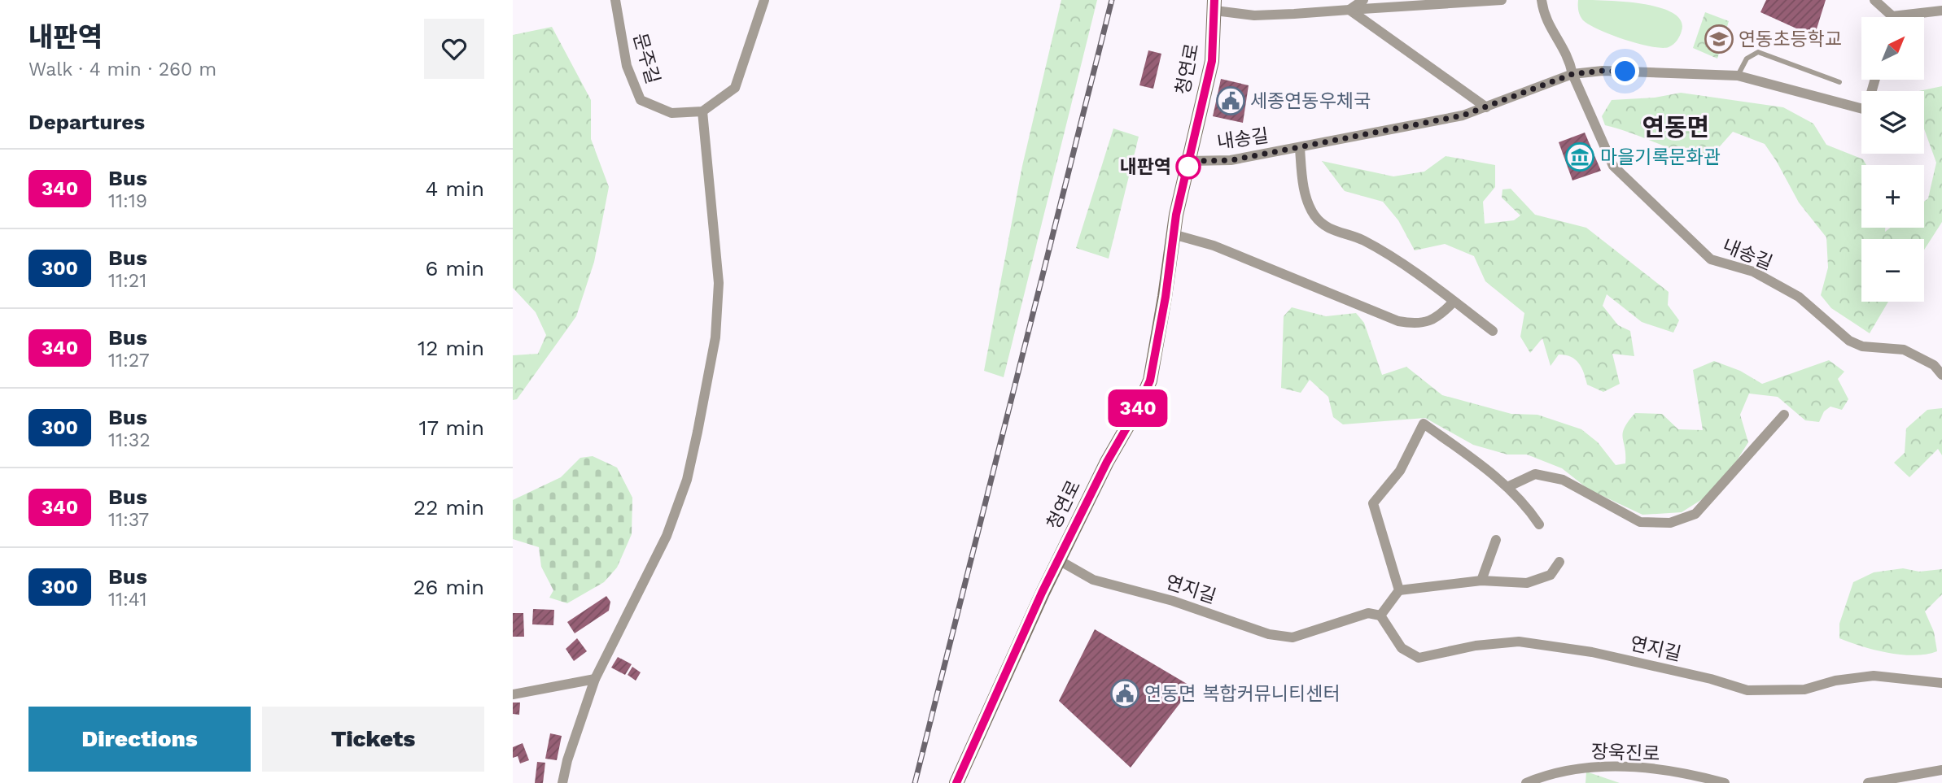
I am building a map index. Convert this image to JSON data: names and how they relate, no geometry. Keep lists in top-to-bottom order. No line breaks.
{"streets":{"main road":["청연로"],"street":["문주길","내송길","연지길","장욱진로"]},"crossings":[["청연로","내송길"],["청연로","연지길"]],"districts":["연동면"],"places":{"school or university":["연동초등학교"],"public building":["세종연동우체국","연동면 복합커뮤니티센터"],"museum":["마을기록문화관"],"other":["내판역"]},"lines":["bus line 340"],"north":"top right","page":{"heading":[["내판역","Walk · 4 min · 260 m"],"Departures"],"on_map":"340","map_buttons":["+","−"],"list":[{"mark":"340","name":"Bus","note":"11:19","value":"4 min"},{"mark":"300","name":"Bus","note":"11:21","value":"6 min"},{"mark":"340","name":"Bus","note":"11:27","value":"12 min"},{"mark":"300","name":"Bus","note":"11:32","value":"17 min"},{"mark":"340","name":"Bus","note":"11:37","value":"22 min"},{"mark":"300","name":"Bus","note":"11:41","value":"26 min"}],"buttons":["Directions","Tickets"]}}
